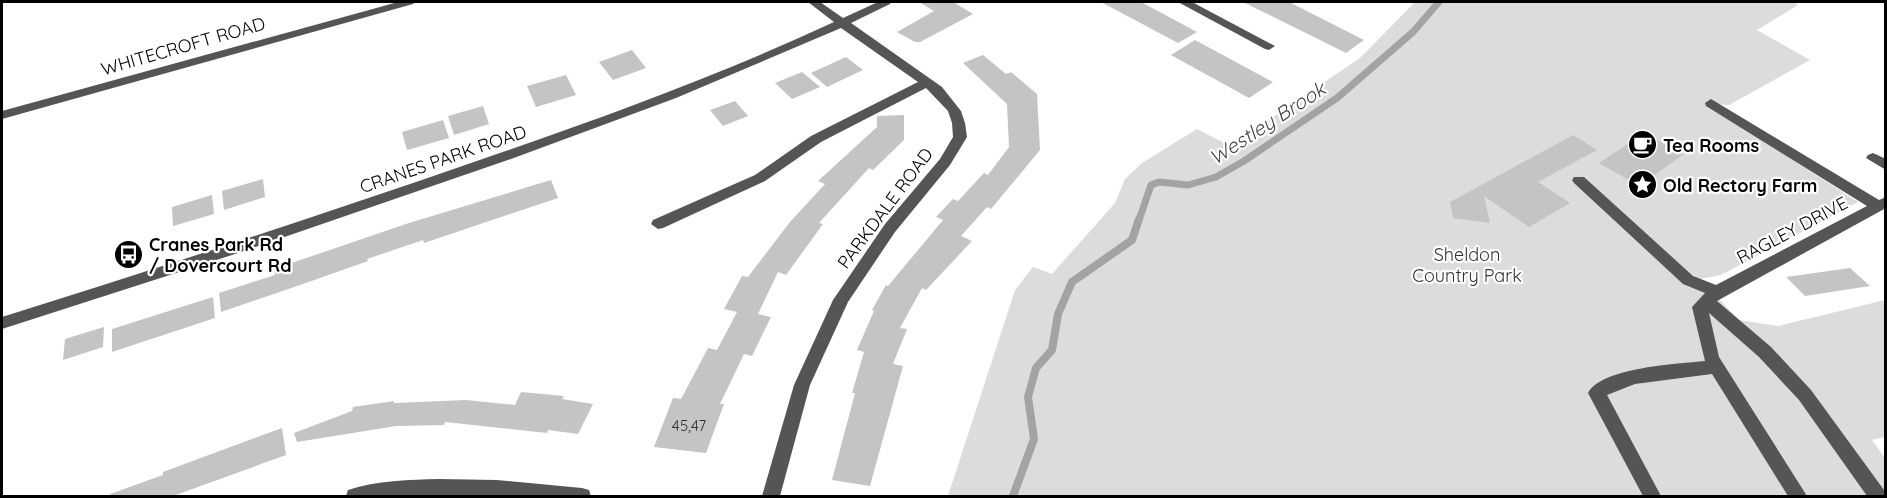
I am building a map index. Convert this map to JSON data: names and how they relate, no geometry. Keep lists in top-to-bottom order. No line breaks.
{"streets":{"street":["WHITECROFT ROAD","CRANES PARK ROAD","PARKDALE ROAD","RAGLEY DRIVE"]},"crossings":[["CRANES PARK ROAD","PARKDALE ROAD"]],"water":["Westley Brook"],"parks":["Sheldon Country Park"],"places":{"cafe":["Tea Rooms"],"place":["Old Rectory Farm"],"bus stop":["Cranes Park Rd / Dovercourt Rd"]},"house_numbers":["45,47"]}
